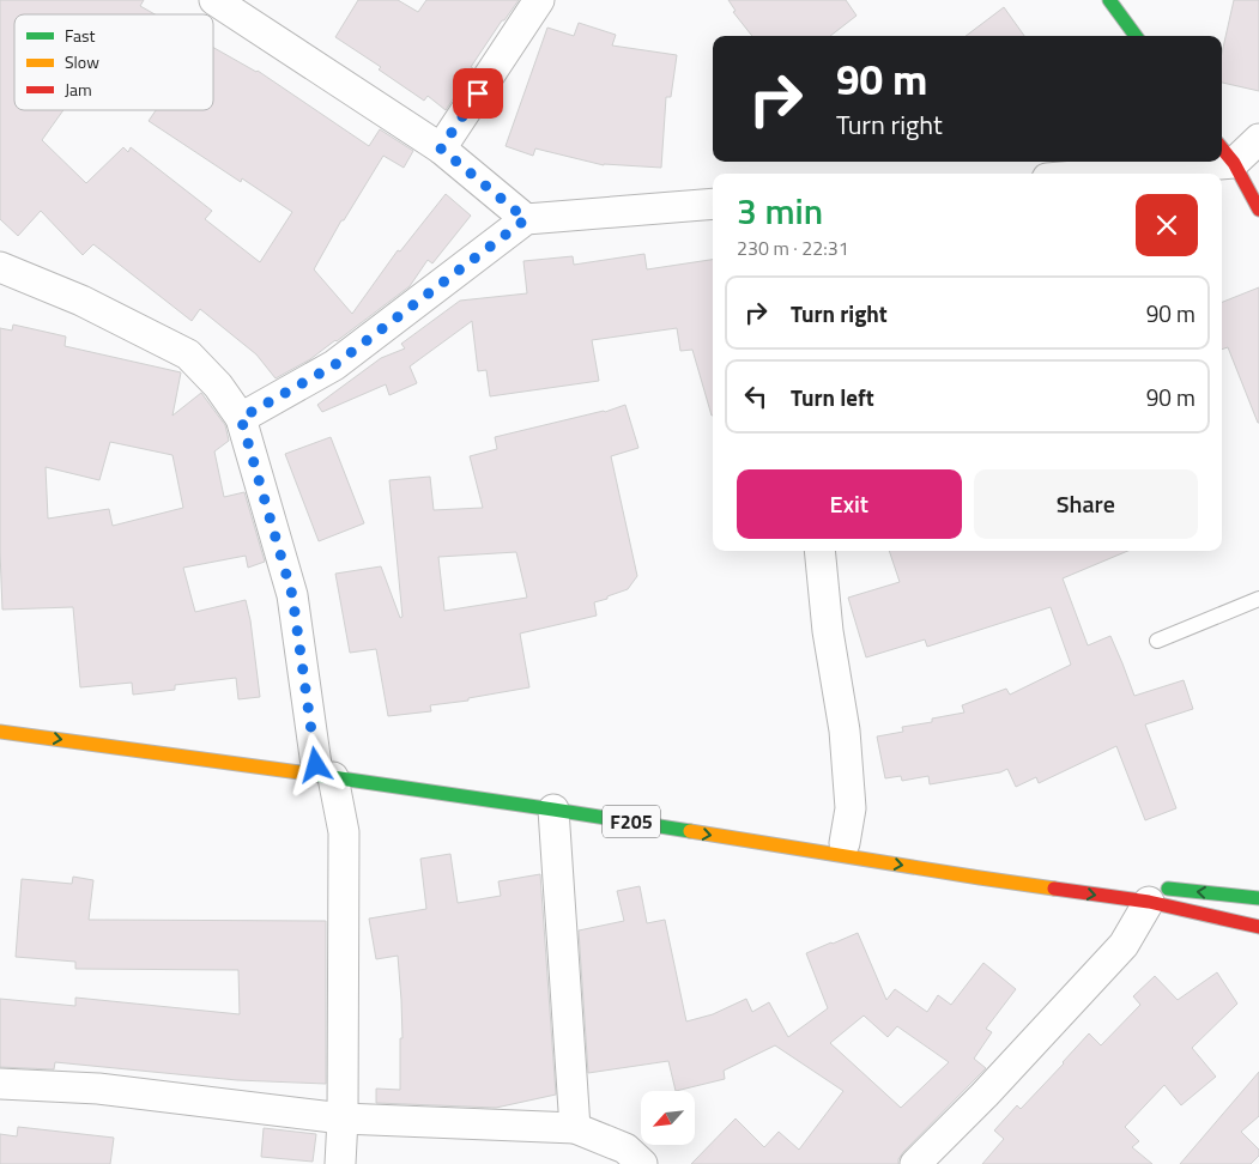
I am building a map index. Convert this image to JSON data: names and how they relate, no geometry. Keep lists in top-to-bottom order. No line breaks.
{"streets":{"main road":["F205"]},"legend":["Fast","Slow","Jam"],"north":"bottom left","page":{"turn":["90 m","Turn right"],"heading":["3 min","230 m · 22:31"],"list":[{"name":"Turn right","value":"90 m"},{"name":"Turn left","value":"90 m"}],"buttons":["Exit","Share"]}}
